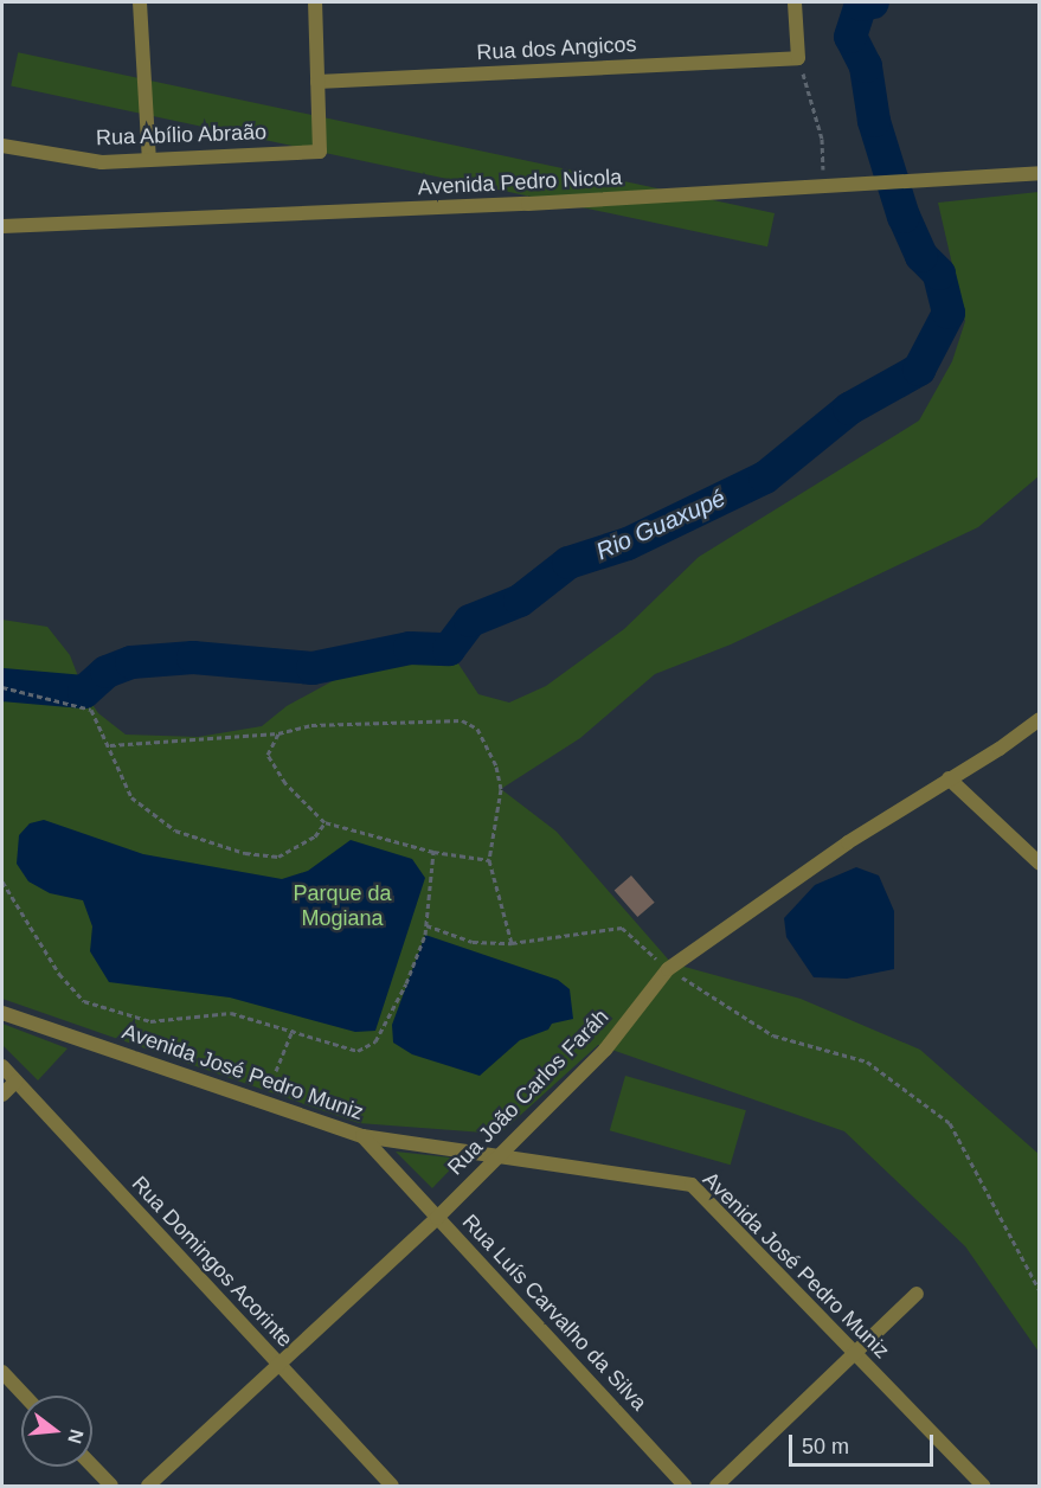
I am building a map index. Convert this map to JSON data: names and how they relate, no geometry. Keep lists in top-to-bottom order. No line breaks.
{"streets":{"street":["Rua dos Angicos","Rua Abílio Abraão","Avenida Pedro Nicola","Avenida José Pedro Muniz","Rua João Carlos Faráh","Rua Domingos Acorinte","Rua Luís Carvalho da Silva"]},"crossings":[["Rua dos Angicos","Rua Abílio Abraão"],["Avenida José Pedro Muniz","Rua João Carlos Faráh"],["Avenida José Pedro Muniz","Rua Luís Carvalho da Silva"],["Rua João Carlos Faráh","Rua Domingos Acorinte"],["Rua João Carlos Faráh","Rua Luís Carvalho da Silva"]],"water":["Rio Guaxupé"],"parks":["Parque da Mogiana"],"scale_bar":"50 m","north":"right"}
